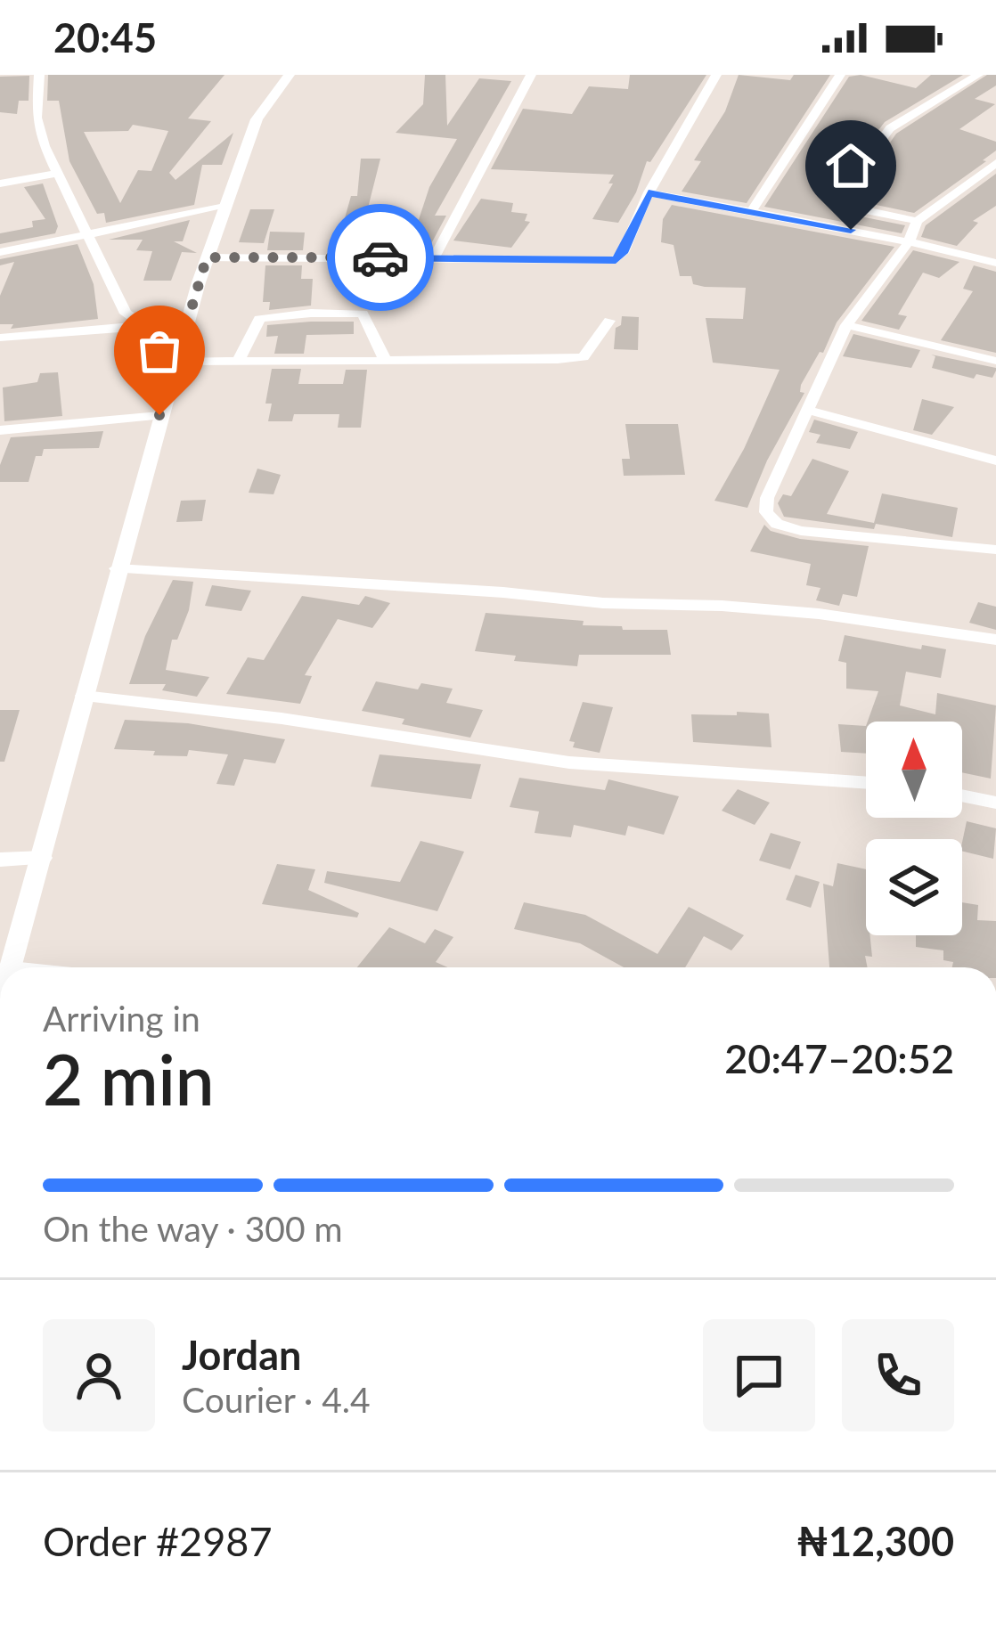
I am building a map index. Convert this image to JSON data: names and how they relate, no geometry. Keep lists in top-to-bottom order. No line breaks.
{"north":"top","page":{"status":"20:45","heading":["2 min","Arriving in","20:47–20:52"],"panel":["Jordan","Courier · 4.4","Order #2987","₦12,300"],"bar":"On the way · 300 m"}}
